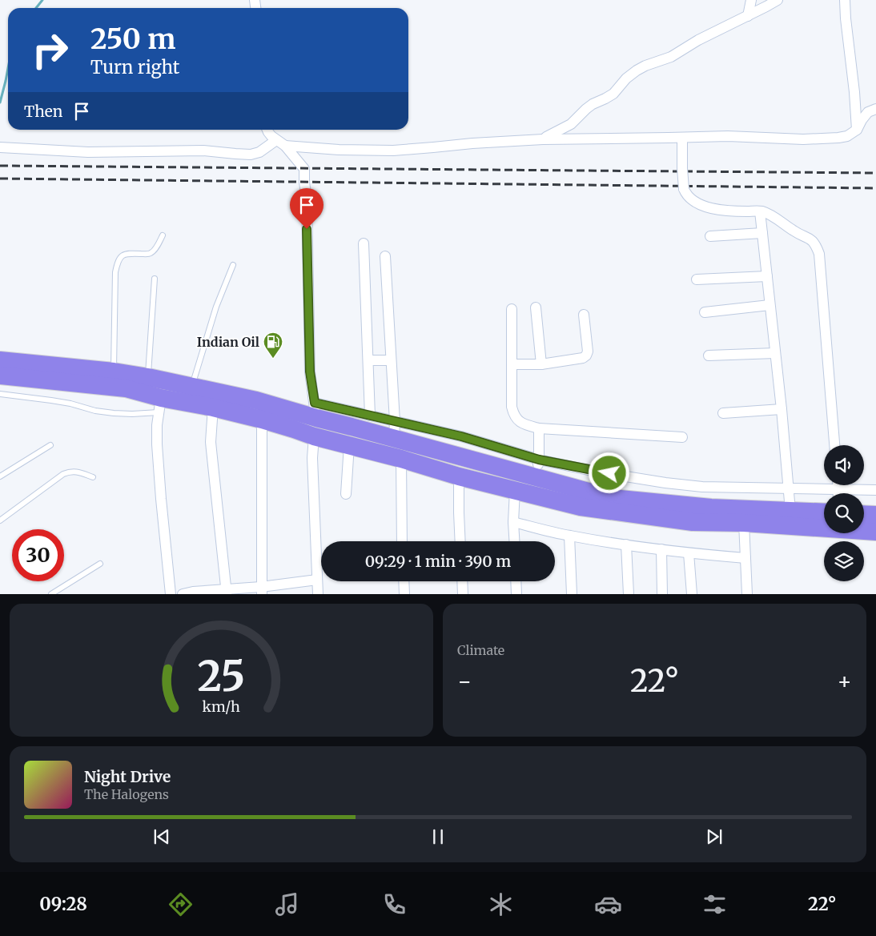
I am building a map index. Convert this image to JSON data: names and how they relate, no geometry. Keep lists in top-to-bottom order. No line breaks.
{"places":{"fuel station":["Indian Oil"]},"page":{"turn":["250 m","Turn right"],"then":"Then","limit":"30","trip":"09:29 · 1 min · 390 m","tile":"Climate","heat":["−","22°","+"],"song":["Night Drive","The Halogens"],"tabs":["09:28","22°"],"gauge":["25","km/h"]}}
